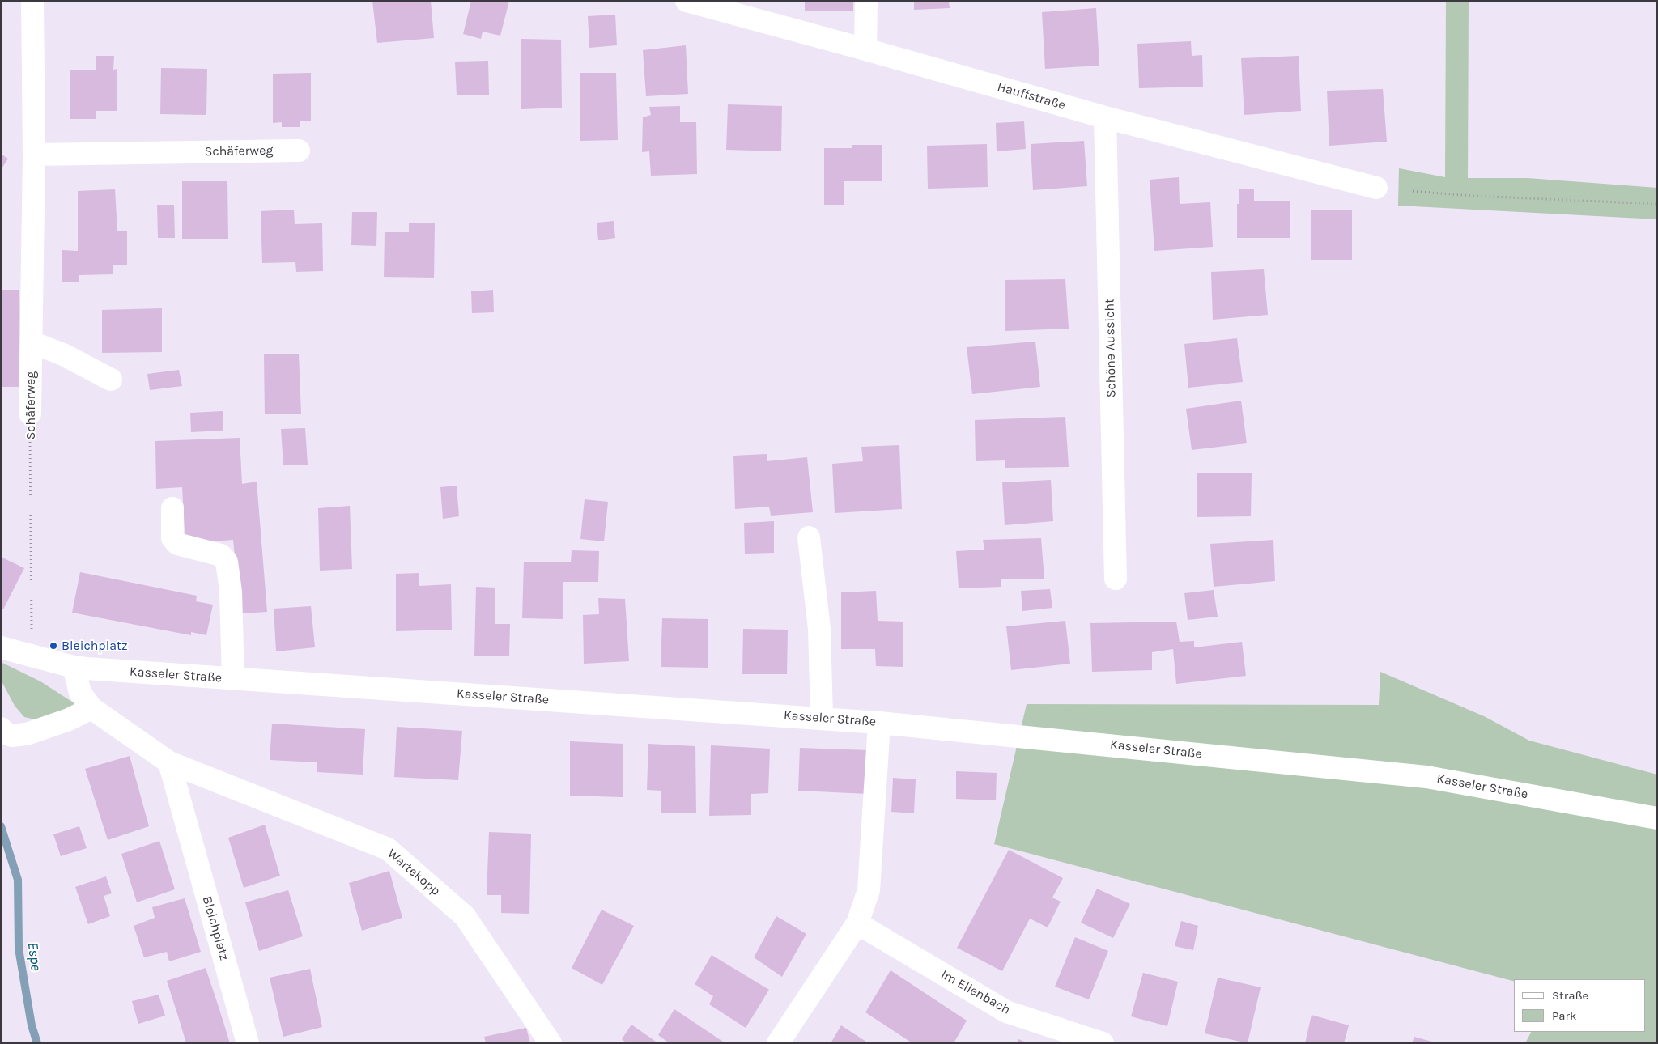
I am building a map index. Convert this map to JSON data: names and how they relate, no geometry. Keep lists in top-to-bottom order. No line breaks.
{"streets":{"street":["Hauffstraße","Schäferweg","Schöne Aussicht","Kasseler Straße","Wartekopp","Bleichplatz","Im Ellenbach"]},"crossings":[["Hauffstraße","Schöne Aussicht"],["Schäferweg","Kasseler Straße"],["Wartekopp","Bleichplatz"]],"water":["Espe"],"places":["Bleichplatz"],"legend":["Straße","Park"]}
